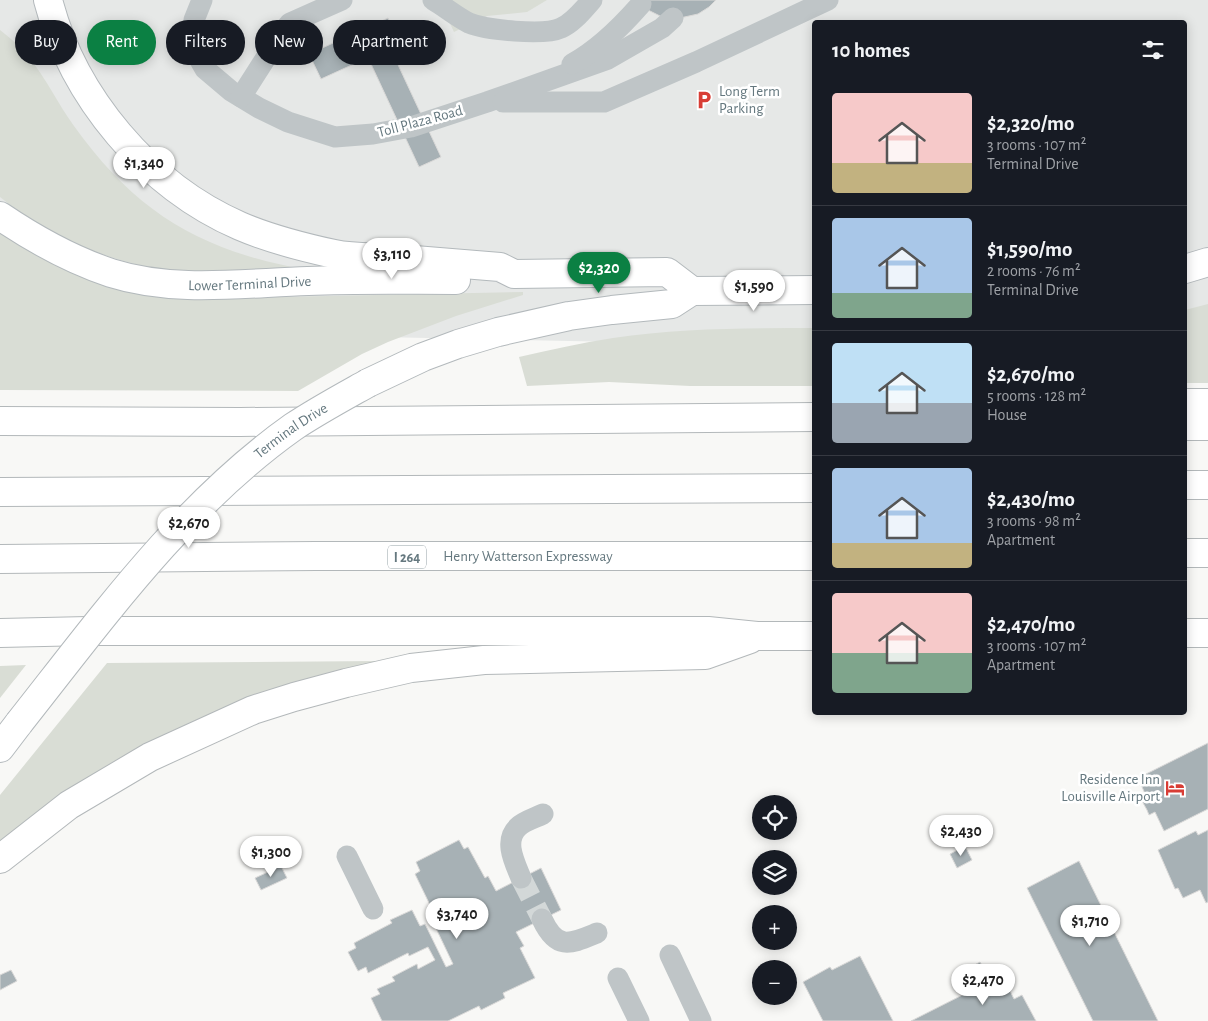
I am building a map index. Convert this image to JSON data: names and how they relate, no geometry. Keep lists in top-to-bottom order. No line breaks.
{"streets":{"main road":["Lower Terminal Drive","Terminal Drive","I 264","Henry Watterson Expressway"],"lane":["Toll Plaza Road"]},"places":{"parking":["Long Term Parking"],"hotel":["Residence Inn Louisville Airport"]},"page":{"chip":["Buy","Rent","Filters","New","Apartment"],"heading":"10 homes","list":[{"name":"$2,320/mo","note":"3 rooms · 107 m² · Terminal Drive"},{"name":"$1,590/mo","note":"2 rooms · 76 m² · Terminal Drive"},{"name":"$2,670/mo","note":"5 rooms · 128 m² · House"},{"name":"$2,430/mo","note":"3 rooms · 98 m² · Apartment"},{"name":"$2,470/mo","note":"3 rooms · 107 m² · Apartment"}],"price":["$1,340","$3,110","$2,320","$1,590","$2,670","$2,430","$1,300","$3,740","$1,710","$2,470"],"map_buttons":["+","−"]}}
